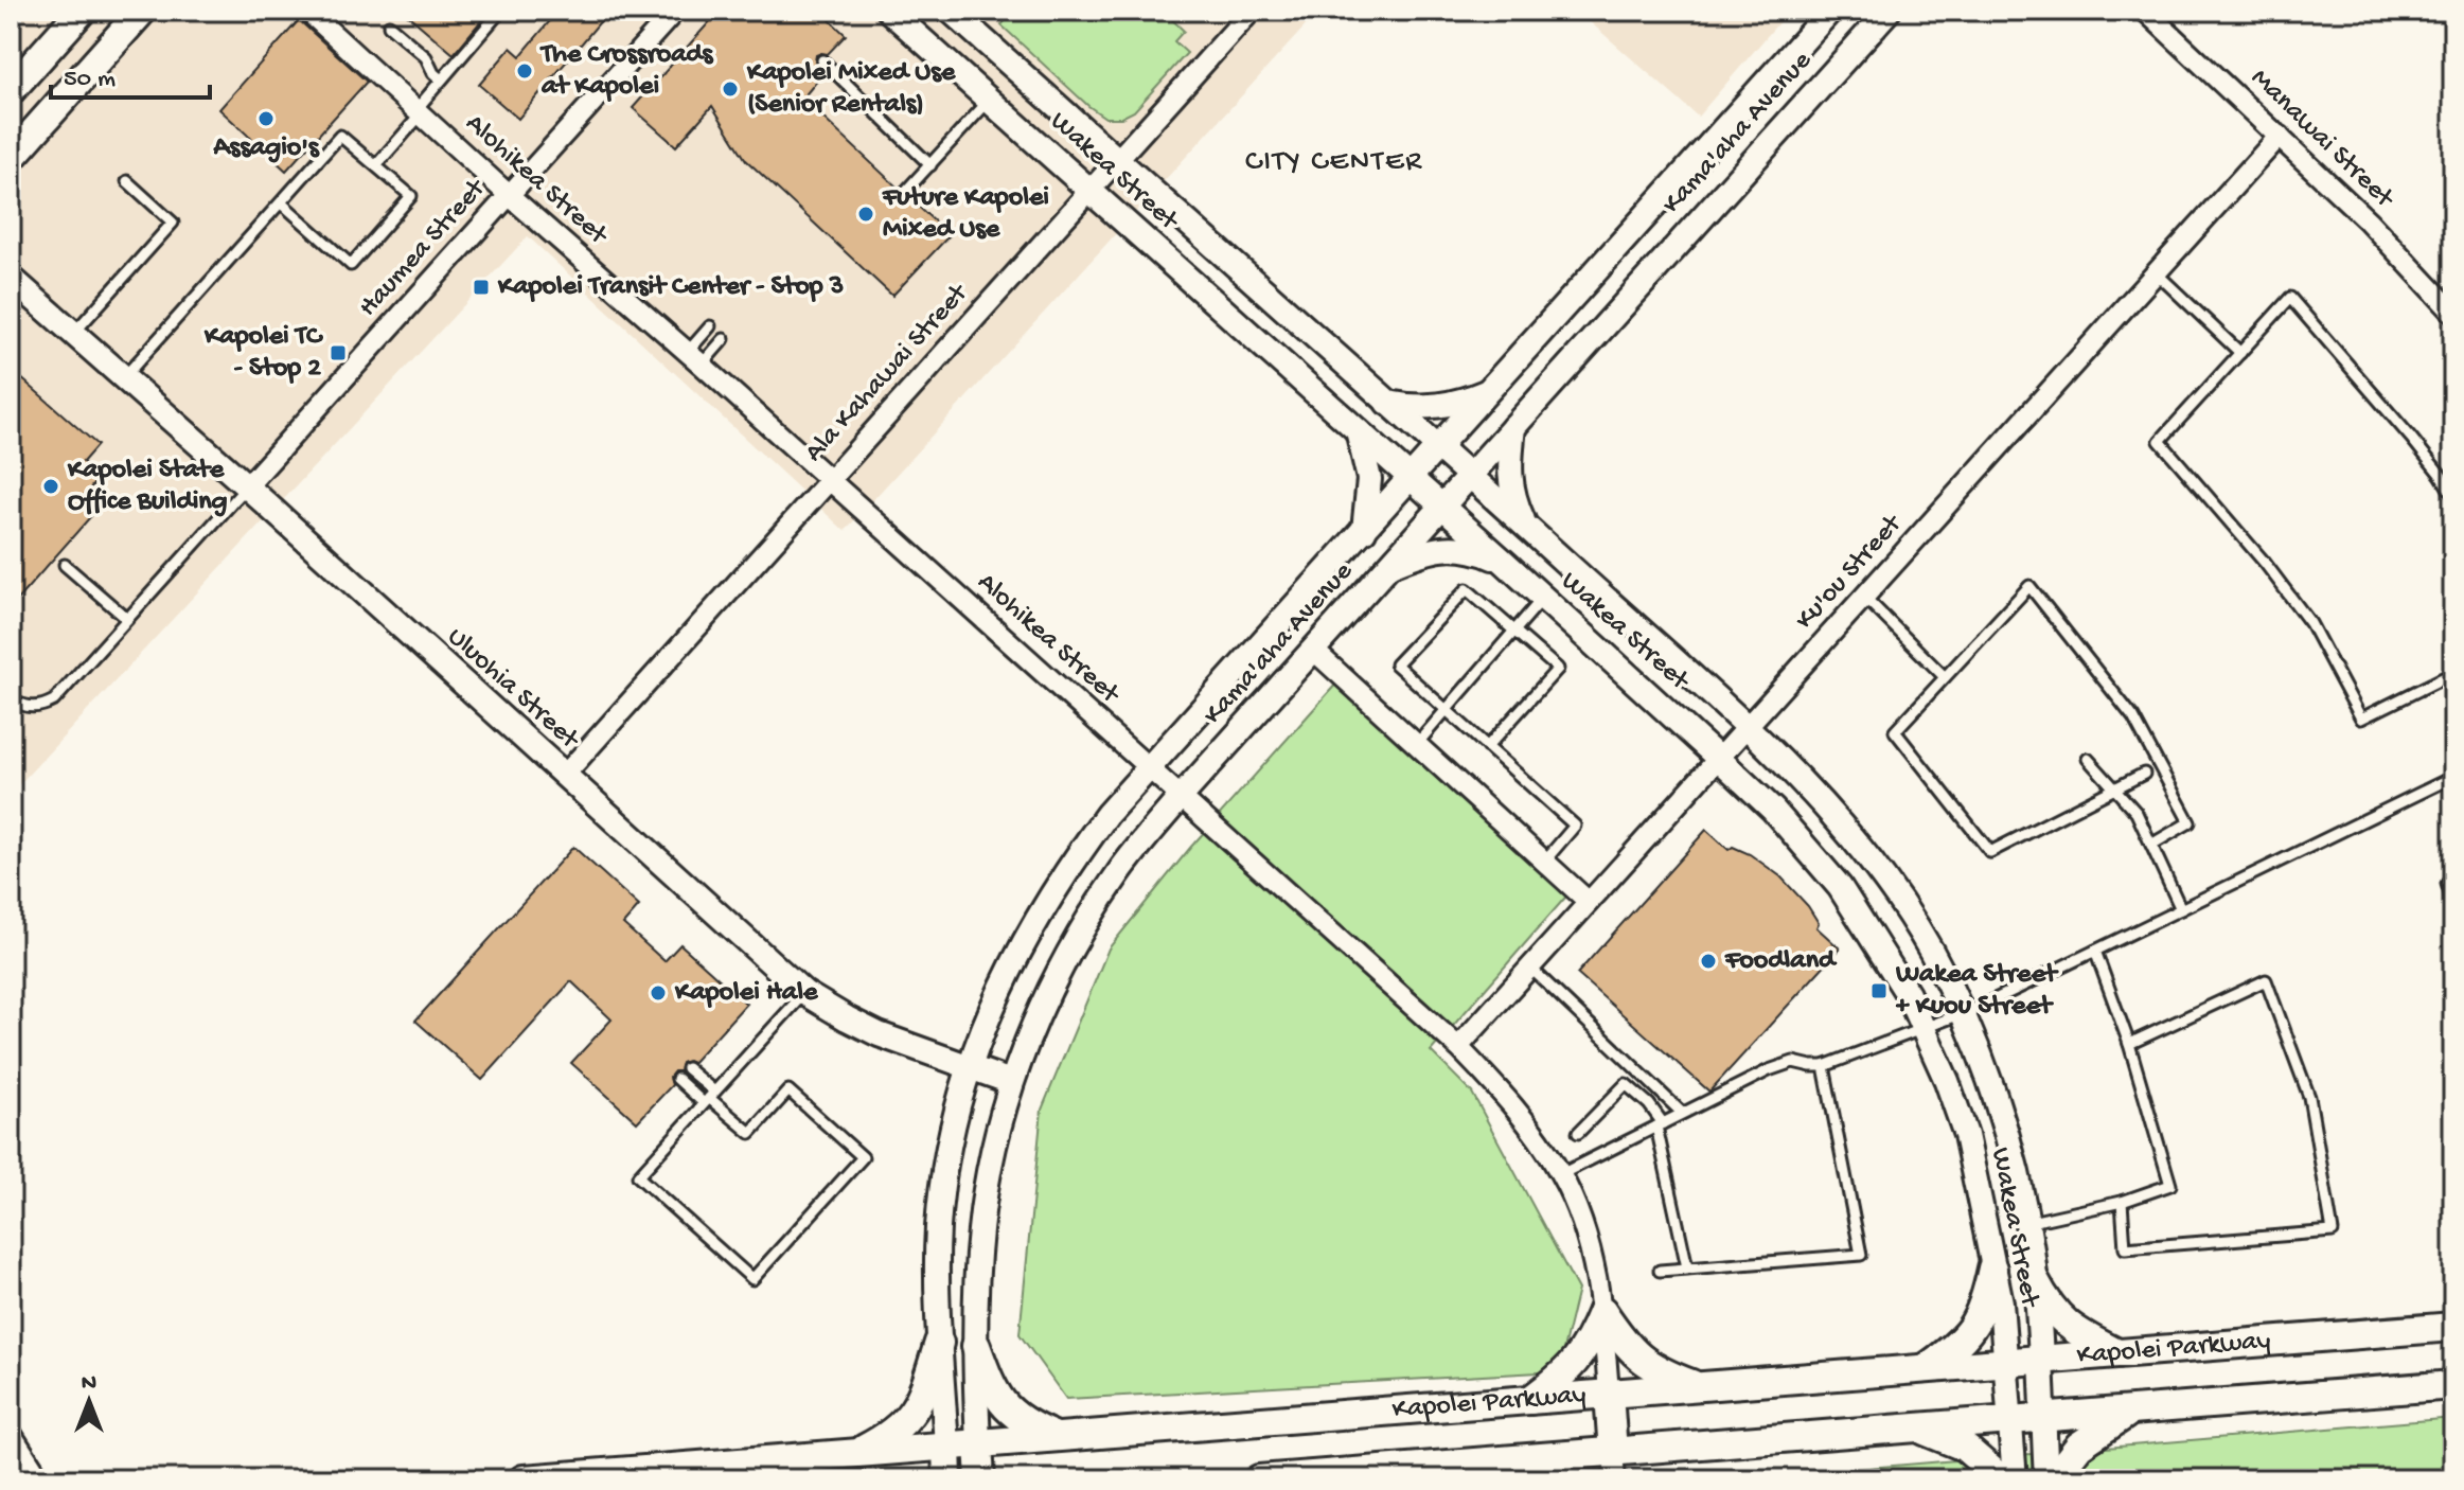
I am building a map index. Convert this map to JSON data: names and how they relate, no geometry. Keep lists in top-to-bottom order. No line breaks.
{"streets":{"main road":["Kapolei Parkway"],"street":["Kama'aha Avenue","Manawai Street","Wakea Street","Alohikea Street","Haumea Street","Ala Kahawai Street","Ku'ou Street","Uluohia Street"]},"crossings":[["Kama'aha Avenue","Wakea Street"],["Kama'aha Avenue","Alohikea Street"],["Kama'aha Avenue","Uluohia Street"],["Kama'aha Avenue","Kapolei Parkway"],["Manawai Street","Ku'ou Street"],["Wakea Street","Ala Kahawai Street"],["Wakea Street","Ku'ou Street"],["Wakea Street","Kapolei Parkway"],["Alohikea Street","Haumea Street"],["Alohikea Street","Ala Kahawai Street"],["Alohikea Street","Ku'ou Street"],["Alohikea Street","Kapolei Parkway"],["Haumea Street","Uluohia Street"],["Ala Kahawai Street","Uluohia Street"]],"districts":["CITY CENTER"],"places":{"other":["The Crossroads at Kapolei","Kapolei Mixed Use (Senior Rentals)","Assagio's","Future Kapolei Mixed Use","Kapolei State Office Building","Foodland","Kapolei Hale"],"transit":["Kapolei Transit Center - Stop 3","Kapolei TC - Stop 2","Wakea Street + Kuou Street"]},"scale_bar":"50 m","north":"top"}
